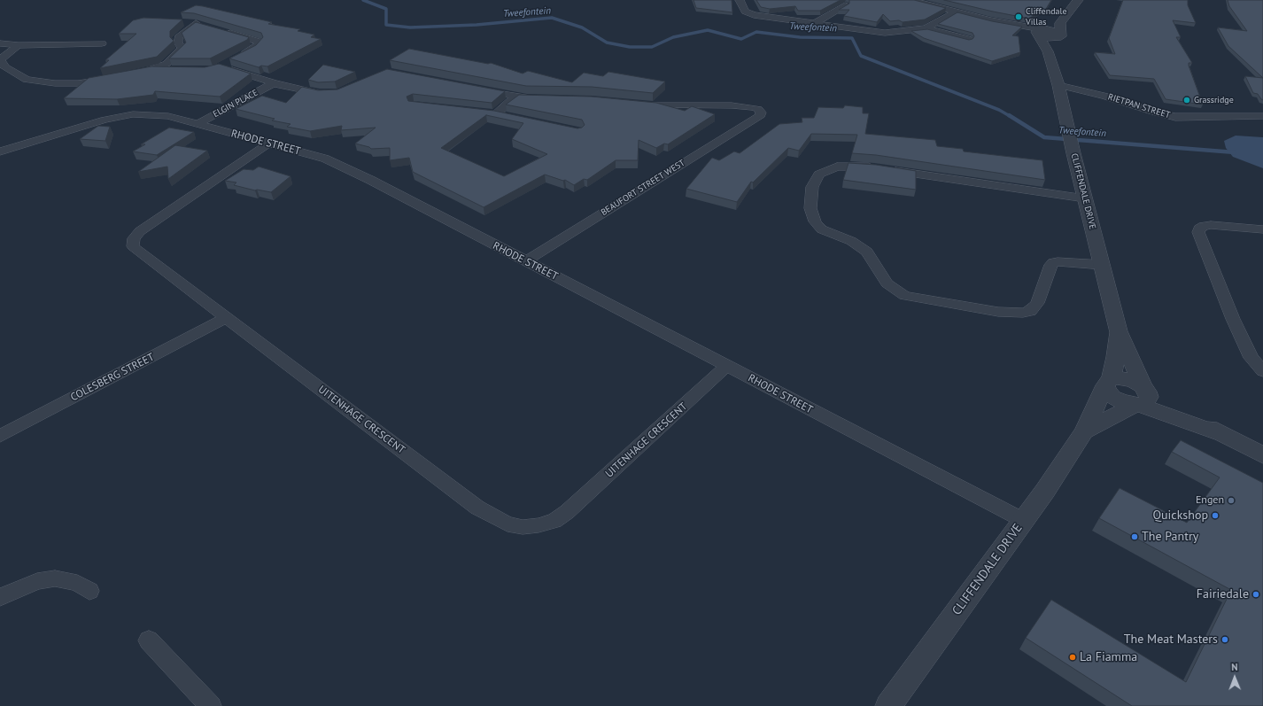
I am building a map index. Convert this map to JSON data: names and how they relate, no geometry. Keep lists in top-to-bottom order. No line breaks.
{"streets":{"street":["ELGIN PLACE","RIETPAN STREET","RHODE STREET","BEAUFORT STREET WEST","CLIFFENDALE DRIVE","COLESBERG STREET","UITENHAGE CRESCENT"]},"crossings":[["ELGIN PLACE","RHODE STREET"],["RIETPAN STREET","CLIFFENDALE DRIVE"],["RHODE STREET","BEAUFORT STREET WEST"],["RHODE STREET","CLIFFENDALE DRIVE"],["RHODE STREET","UITENHAGE CRESCENT"],["COLESBERG STREET","UITENHAGE CRESCENT"]],"water":["Tweefontein"],"places":["Cliffendale Villas","Grassridge","Engen","Quickshop","The Pantry","Fairiedale","The Meat Masters","La Fiamma"],"north":"top"}
